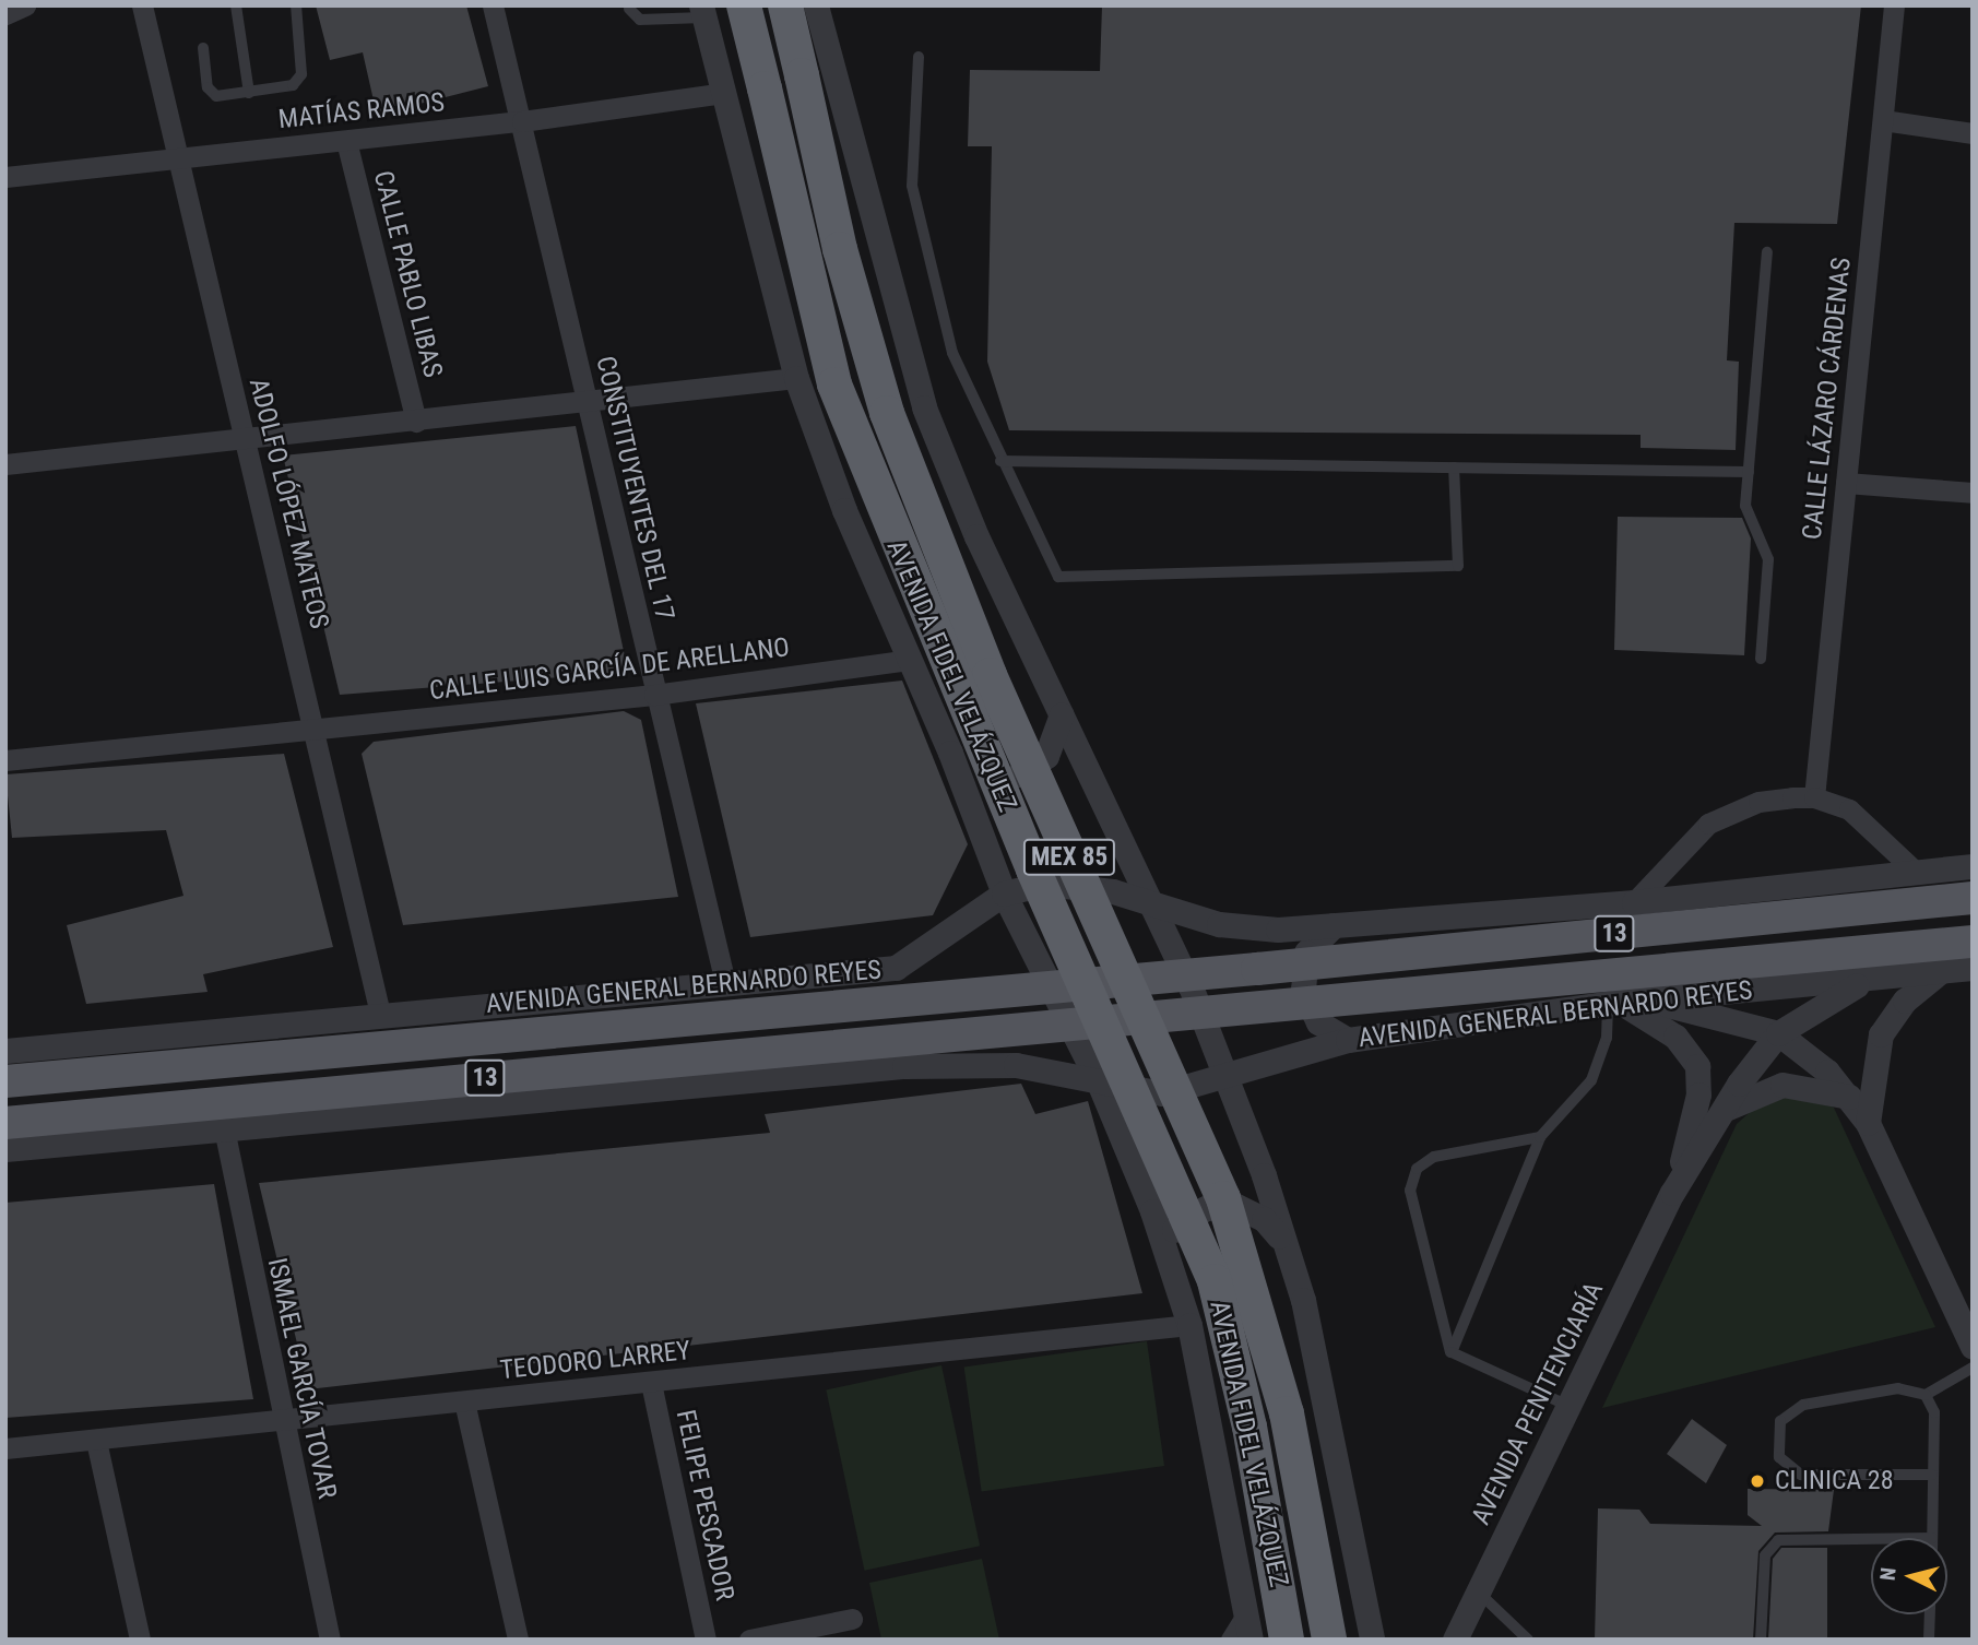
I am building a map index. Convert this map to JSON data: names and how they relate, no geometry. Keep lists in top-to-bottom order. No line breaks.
{"streets":{"highway":["AVENIDA FIDEL VELÁZQUEZ","MEX 85"],"main road":["13","AVENIDA GENERAL BERNARDO REYES"],"street":["MATÍAS RAMOS","CALLE PABLO LIBAS","CALLE LÁZARO CÁRDENAS","CONSTITUYENTES DEL 17","ADOLFO LÓPEZ MATEOS","CALLE LUIS GARCÍA DE ARELLANO","TEODORO LARREY","ISMAEL GARCÍA TOVAR","AVENIDA PENITENCIARÍA","FELIPE PESCADOR"]},"crossings":[["MATÍAS RAMOS","CALLE PABLO LIBAS"],["MATÍAS RAMOS","CONSTITUYENTES DEL 17"],["MATÍAS RAMOS","ADOLFO LÓPEZ MATEOS"],["CONSTITUYENTES DEL 17","CALLE LUIS GARCÍA DE ARELLANO"],["CONSTITUYENTES DEL 17","AVENIDA GENERAL BERNARDO REYES"],["ADOLFO LÓPEZ MATEOS","CALLE LUIS GARCÍA DE ARELLANO"],["ADOLFO LÓPEZ MATEOS","AVENIDA GENERAL BERNARDO REYES"],["AVENIDA GENERAL BERNARDO REYES","ISMAEL GARCÍA TOVAR"],["AVENIDA GENERAL BERNARDO REYES","AVENIDA PENITENCIARÍA"],["TEODORO LARREY","ISMAEL GARCÍA TOVAR"],["TEODORO LARREY","FELIPE PESCADOR"]],"places":["CLINICA 28"],"north":"left"}
